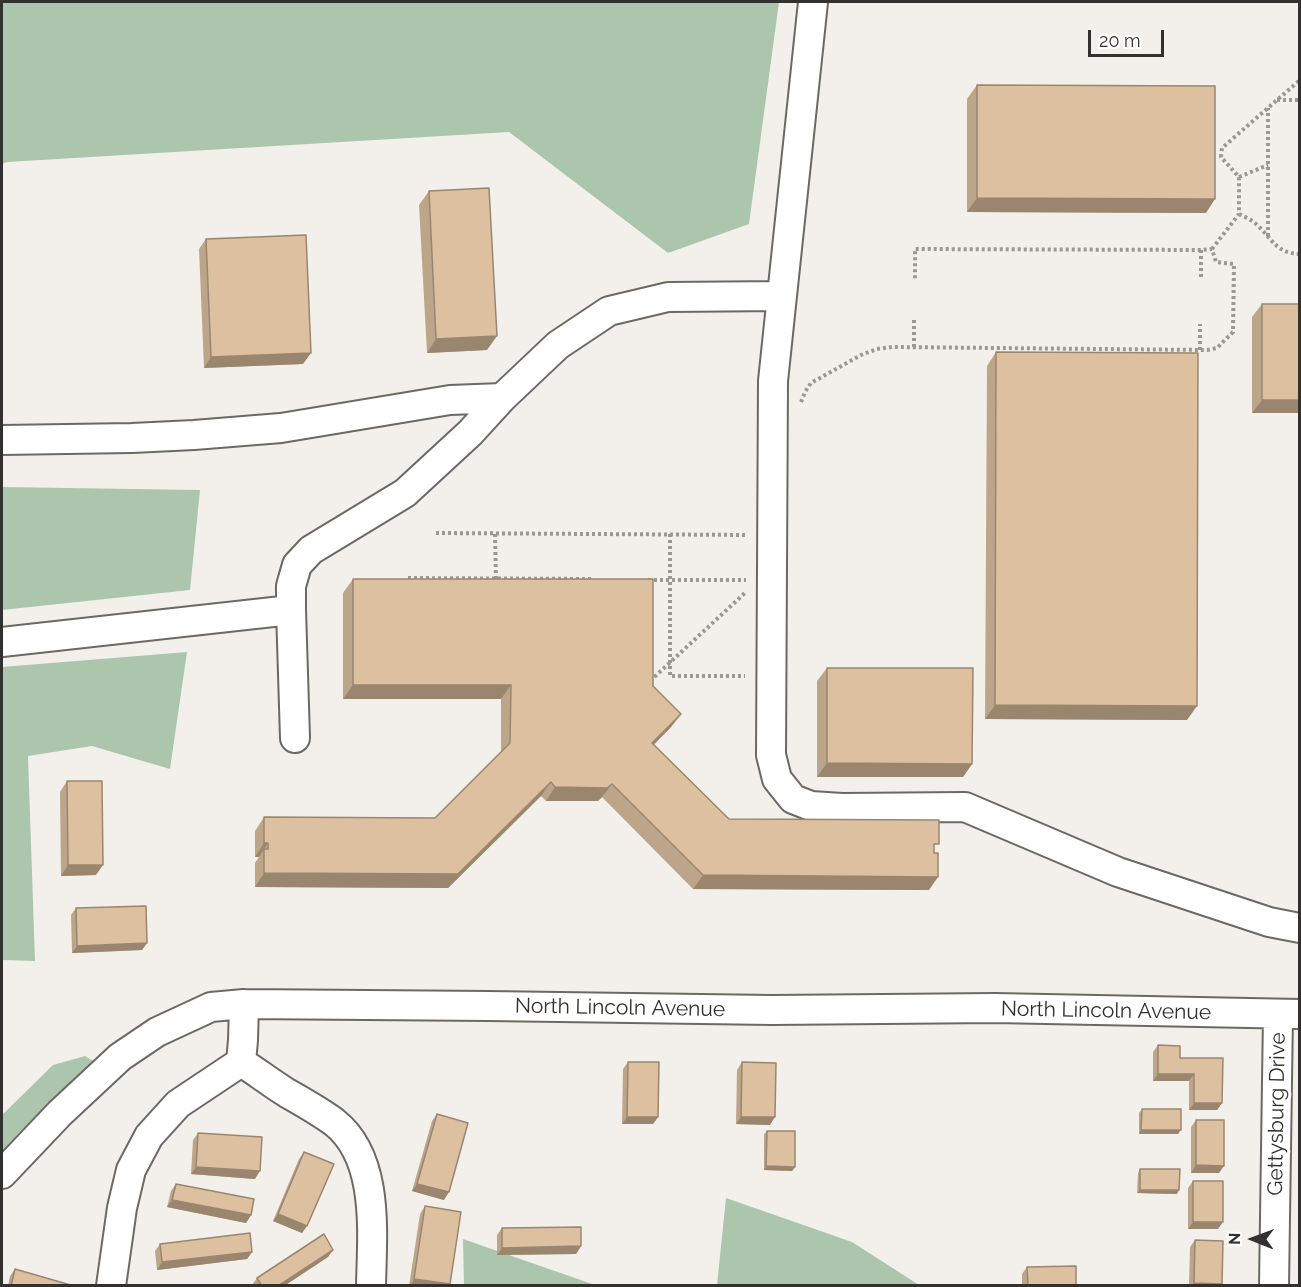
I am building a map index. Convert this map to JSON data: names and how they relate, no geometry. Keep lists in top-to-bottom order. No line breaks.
{"streets":{"street":["North Lincoln Avenue","Gettysburg Drive"]},"crossings":[["North Lincoln Avenue","Gettysburg Drive"]],"scale_bar":"20 m","north":"left"}
